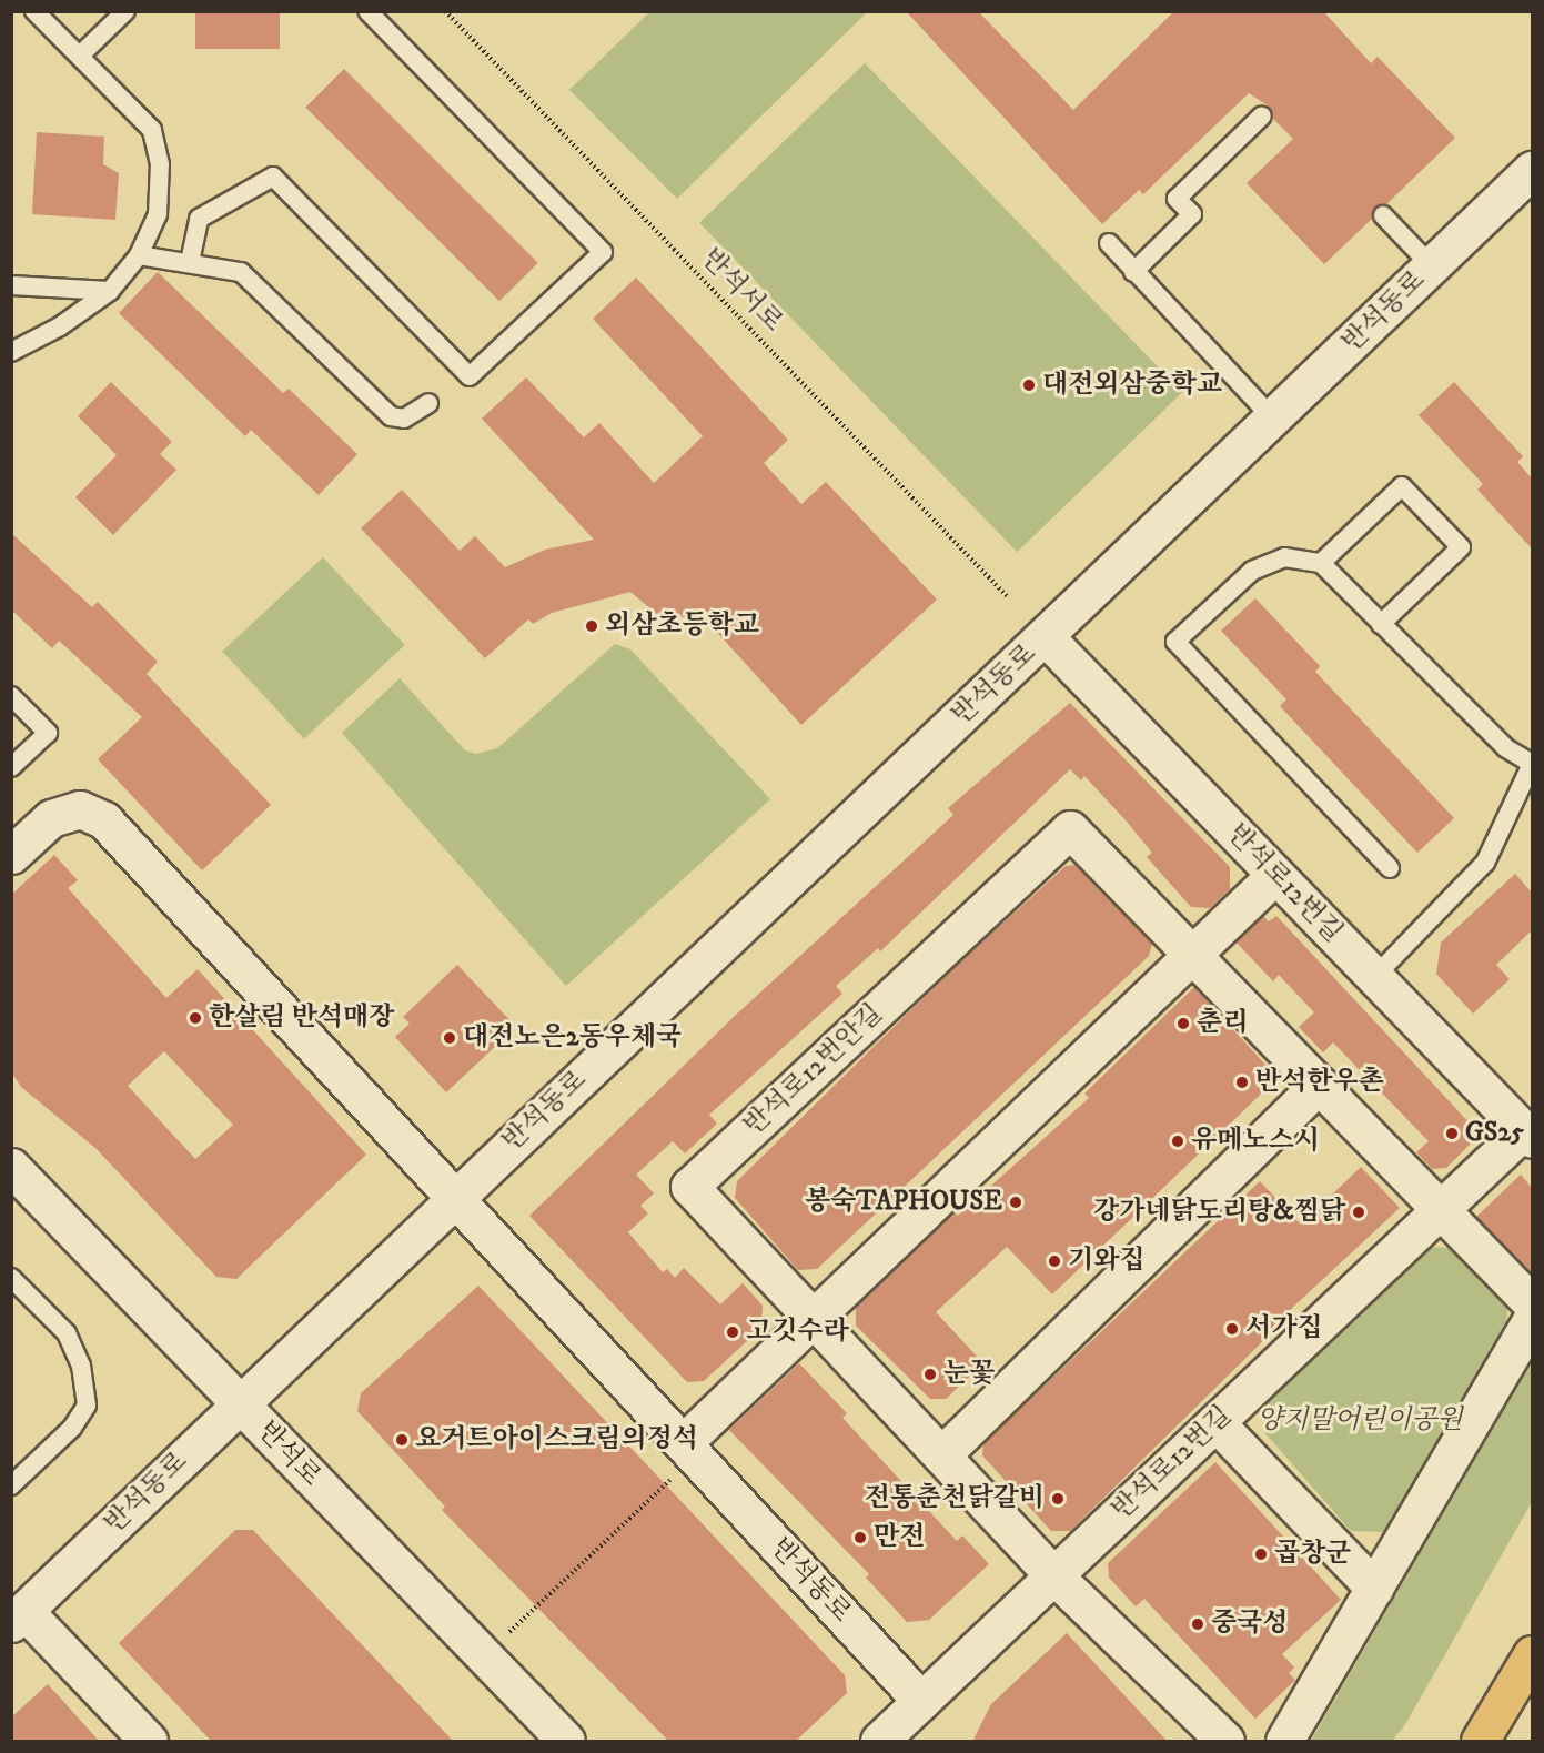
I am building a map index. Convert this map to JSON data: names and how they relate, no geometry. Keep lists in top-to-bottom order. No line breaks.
{"streets":{"street":["반석동로","반석로12번길","반석로12번안길","반석로"],"path":["반석서로"]},"crossings":[["반석동로","반석로12번길"],["반석동로","반석로"],["반석로12번길","반석로12번안길"]],"parks":["양지말어린이공원"],"places":["대전외삼중학교","외삼초등학교","한살림 반석매장","춘리","대전노은2동우체국","반석한우촌","GS25","유메노스시","봉숙TAPHOUSE","강가네닭도리탕&찜닭","기와집","서가집","고깃수라","눈꽃","요거트아이스크림의정석","전통춘천닭갈비","만전","곱창군","중국성"]}
